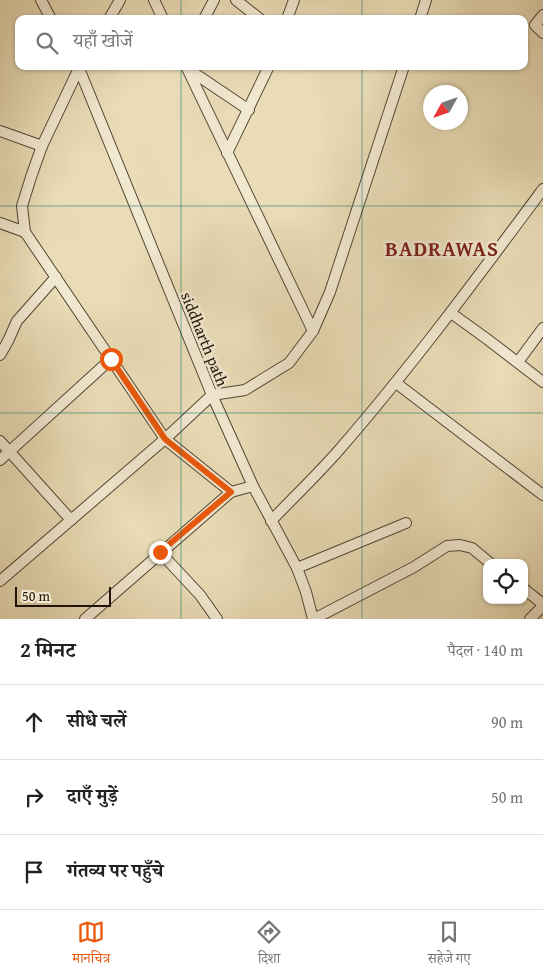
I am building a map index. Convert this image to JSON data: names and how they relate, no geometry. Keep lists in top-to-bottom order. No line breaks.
{"streets":{"street":["siddharth path"]},"districts":["BADRAWAS"],"scale_bar":"50 m","north":"bottom left","page":{"search":"यहाँ खोजें","scale":"50 m","heading":["2 मिनट","पैदल · 140 m"],"list":[["सीधे चलें","90 m"],["दाएँ मुड़ें","50 m"],"गंतव्य पर पहुँचे"],"nav":["मानचित्र","दिशा","सहेजे गए"]}}
